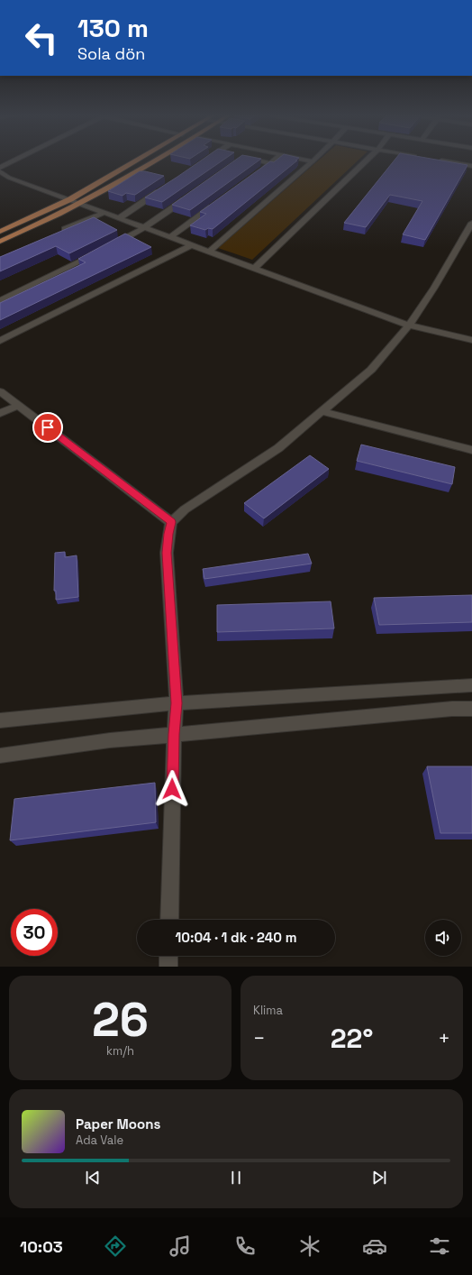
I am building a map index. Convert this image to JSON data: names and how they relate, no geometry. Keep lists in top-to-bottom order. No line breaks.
{"page":{"turn":["130 m","Sola dön"],"limit":"30","trip":"10:04 · 1 dk · 240 m","tile":[["26","km/h"],"Klima"],"heat":["−","22°","+"],"song":["Paper Moons","Ada Vale"],"tabs":"10:03"}}
